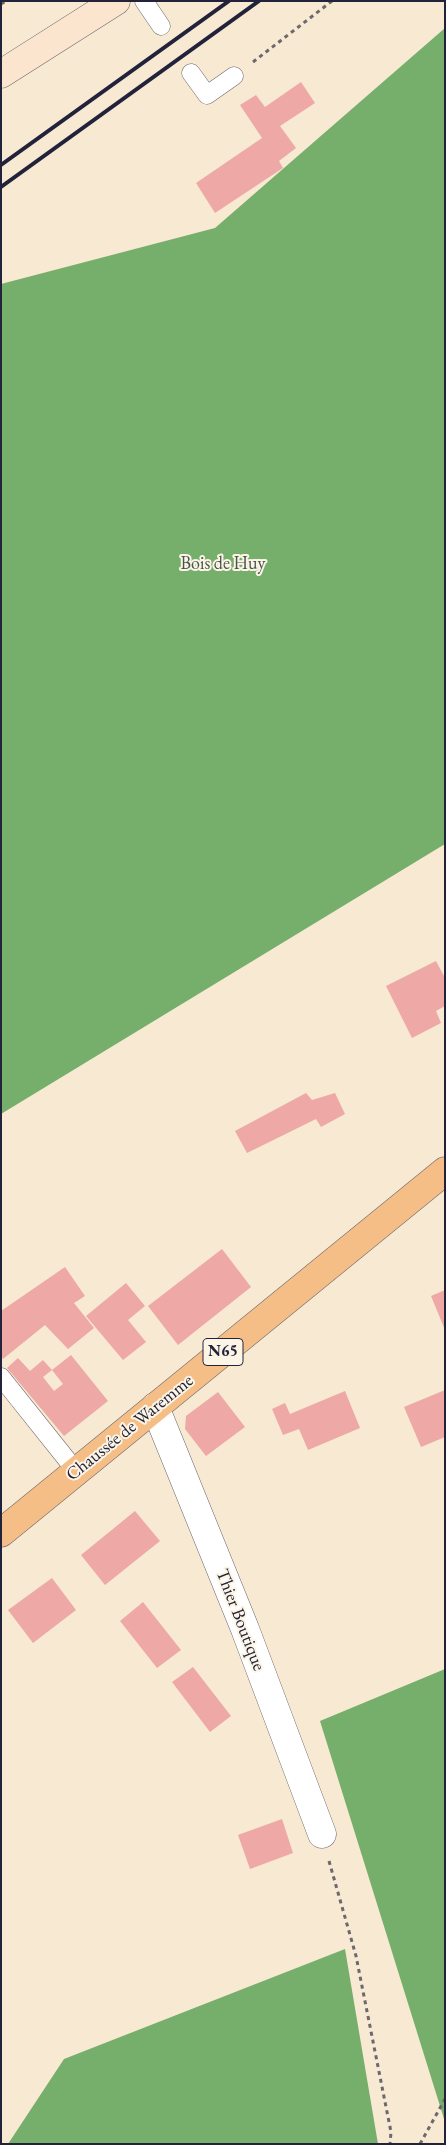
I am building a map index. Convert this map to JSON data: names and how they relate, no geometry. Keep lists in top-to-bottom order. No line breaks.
{"streets":{"main road":["N65","Chaussée de Waremme"],"street":["Thier Boutique"]},"crossings":[["Chaussée de Waremme","Thier Boutique"]],"parks":["Bois de Huy"]}
